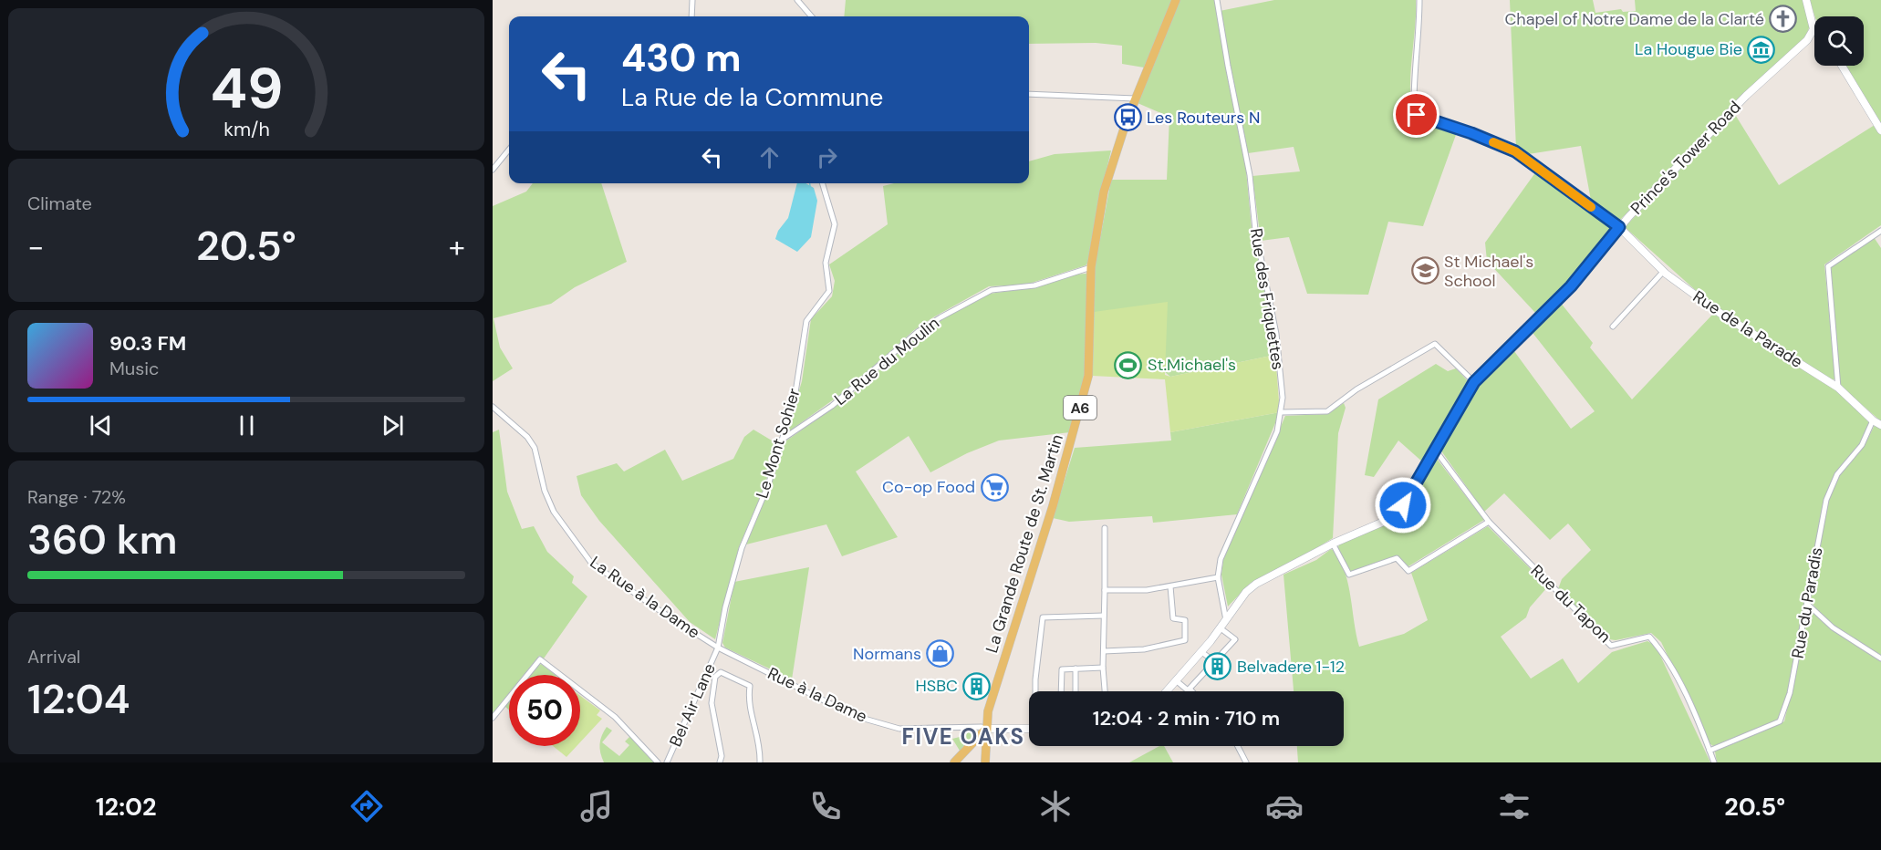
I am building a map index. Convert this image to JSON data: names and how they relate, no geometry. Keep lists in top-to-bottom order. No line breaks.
{"streets":{"main road":["Prince's Tower Road","Rue de la Parade","A6","La Grande Route de St. Martin"],"street":["Rue des Friquettes","La Rue du Moulin","Le Mont Sohier","La Rue à la Dame","Rue du Paradis","Rue du Tapon","Rue à la Dame","Bel Air Lane"]},"crossings":[["Prince's Tower Road","Rue des Friquettes"],["Prince's Tower Road","Rue de la Parade"],["Prince's Tower Road","Rue du Tapon"],["Rue de la Parade","Rue du Paradis"],["La Rue du Moulin","A6"],["La Rue du Moulin","Le Mont Sohier"],["La Rue du Moulin","La Grande Route de St. Martin"],["A6","La Grande Route de St. Martin"],["A6","Rue à la Dame"],["Le Mont Sohier","La Rue à la Dame"],["Le Mont Sohier","Rue à la Dame"],["Le Mont Sohier","Bel Air Lane"],["La Grande Route de St. Martin","Rue à la Dame"],["La Rue à la Dame","Rue à la Dame"],["La Rue à la Dame","Bel Air Lane"],["Rue du Paradis","Rue du Tapon"],["Rue à la Dame","Bel Air Lane"]],"districts":["FIVE OAKS"],"places":{"church":["Chapel of Notre Dame de la Clarté"],"museum":["La Hougue Bie"],"bus stop":["Les Routeurs N"],"school or university":["St Michael's School"],"sports":["St.Michael's"],"supermarket":["Co-op Food"],"shop":["Normans"],"building":["Belvadere 1-12","HSBC"]},"page":{"turn":["430 m","La Rue de la Commune"],"tile":["Climate",["Range · 72%","360 km"],["Arrival","12:04"]],"heat":["−","20.5°","+"],"song":["90.3 FM","Music"],"limit":"50","trip":"12:04 · 2 min · 710 m","tabs":["12:02","20.5°"],"gauge":["49","km/h"]}}
